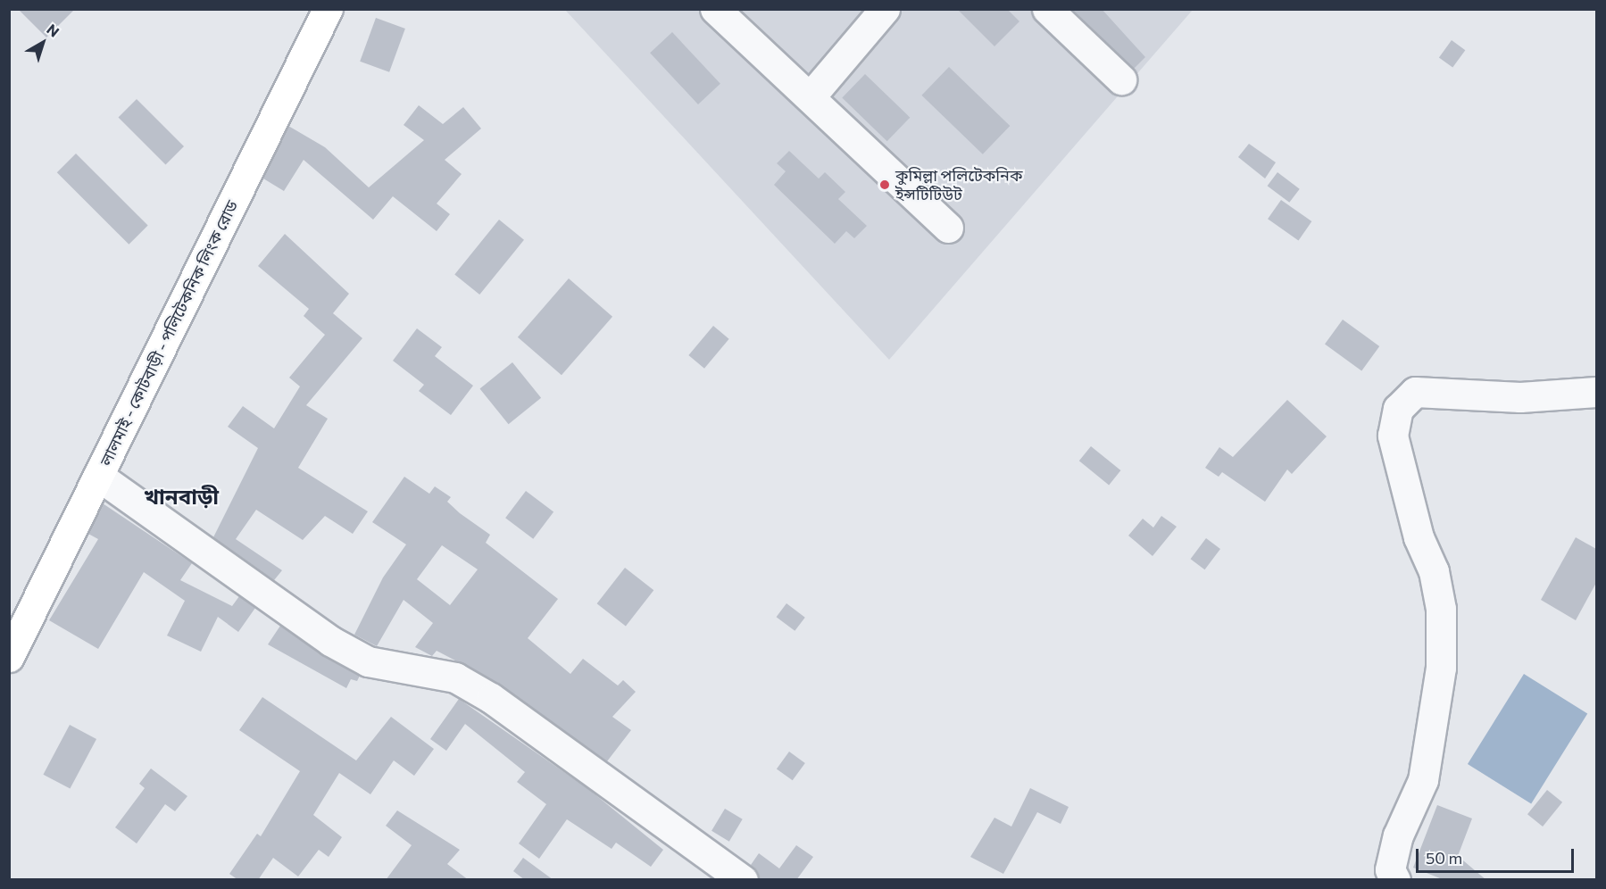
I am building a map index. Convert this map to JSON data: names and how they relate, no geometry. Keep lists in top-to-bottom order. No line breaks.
{"streets":{"main road":["লালমাই - কোটবাড়ী - পলিটেকনিক লিংক রোড"]},"districts":["খানবাড়ী"],"places":["কুমিল্লা পলিটেকনিক ইন্সটিটিউট"],"scale_bar":"50 m","north":"top right"}
